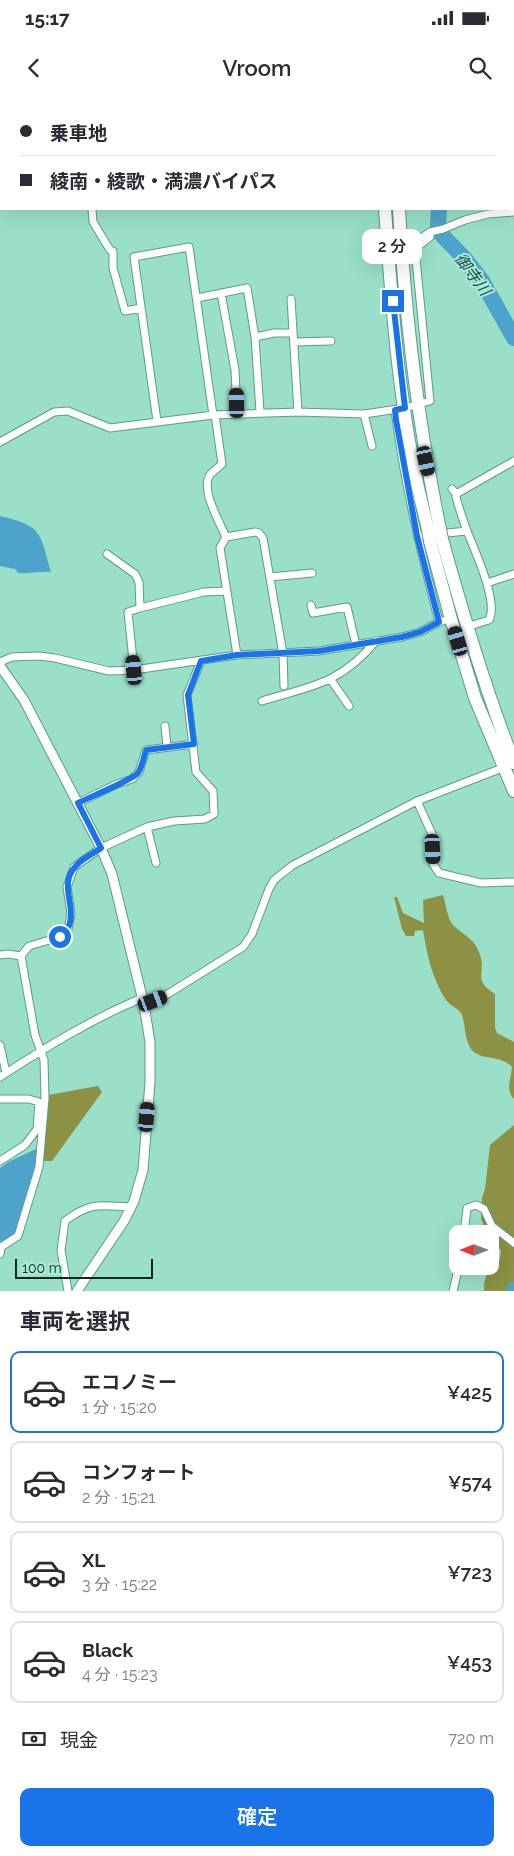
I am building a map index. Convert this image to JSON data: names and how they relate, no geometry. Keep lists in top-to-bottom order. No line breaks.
{"water":["御寺川"],"scale_bar":"100 m","north":"left","page":{"status":"15:17","header":"Vroom","banner":["乗車地","綾南・綾歌・満濃バイパス"],"bubble":"2 分","scale":"100 m","heading":"車両を選択","list":[{"name":"エコノミー","note":"1 分 · 15:20","value":"¥425"},{"name":"コンフォート","note":"2 分 · 15:21","value":"¥574"},{"name":"XL","note":"3 分 · 15:22","value":"¥723"},{"name":"Black","note":"4 分 · 15:23","value":"¥453"}],"pay":["現金","720 m"],"buttons":"確定"}}
